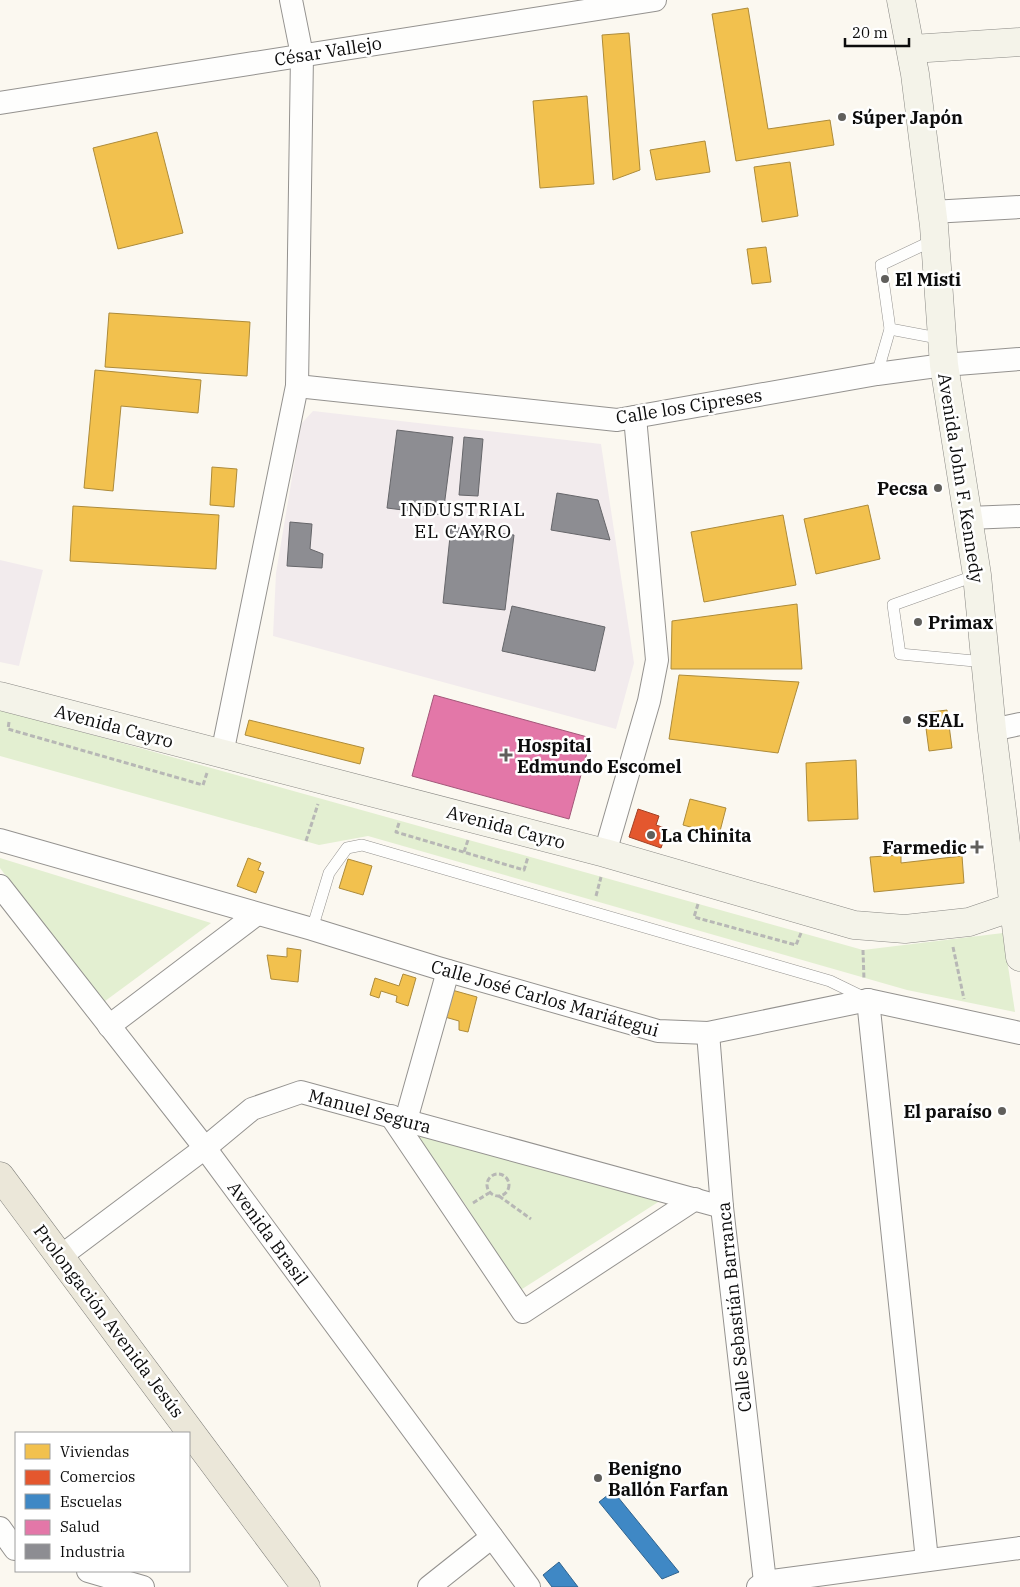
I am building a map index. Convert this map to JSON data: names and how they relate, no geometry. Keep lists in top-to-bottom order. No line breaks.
{"streets":{"main road":["Avenida John F. Kennedy","Avenida Cayro","Prolongación Avenida Jesús"],"street":["César Vallejo","Calle los Cipreses","Calle José Carlos Mariátegui","Manuel Segura","Avenida Brasil","Calle Sebastián Barranca"]},"crossings":[["Calle los Cipreses","Avenida John F. Kennedy"],["Avenida John F. Kennedy","Avenida Cayro"],["Calle José Carlos Mariátegui","Calle Sebastián Barranca"],["Manuel Segura","Avenida Brasil"],["Manuel Segura","Calle Sebastián Barranca"],["Manuel Segura","Prolongación Avenida Jesús"]],"districts":["INDUSTRIAL EL CAYRO"],"places":{"other":["Súper Japón","El Misti","Pecsa","Primax","SEAL","La Chinita","El paraíso","Benigno Ballón Farfan"],"health":["Hospital Edmundo Escomel","Farmedic"]},"legend":["Viviendas","Comercios","Escuelas","Salud","Industria"],"scale_bar":"20 m"}
